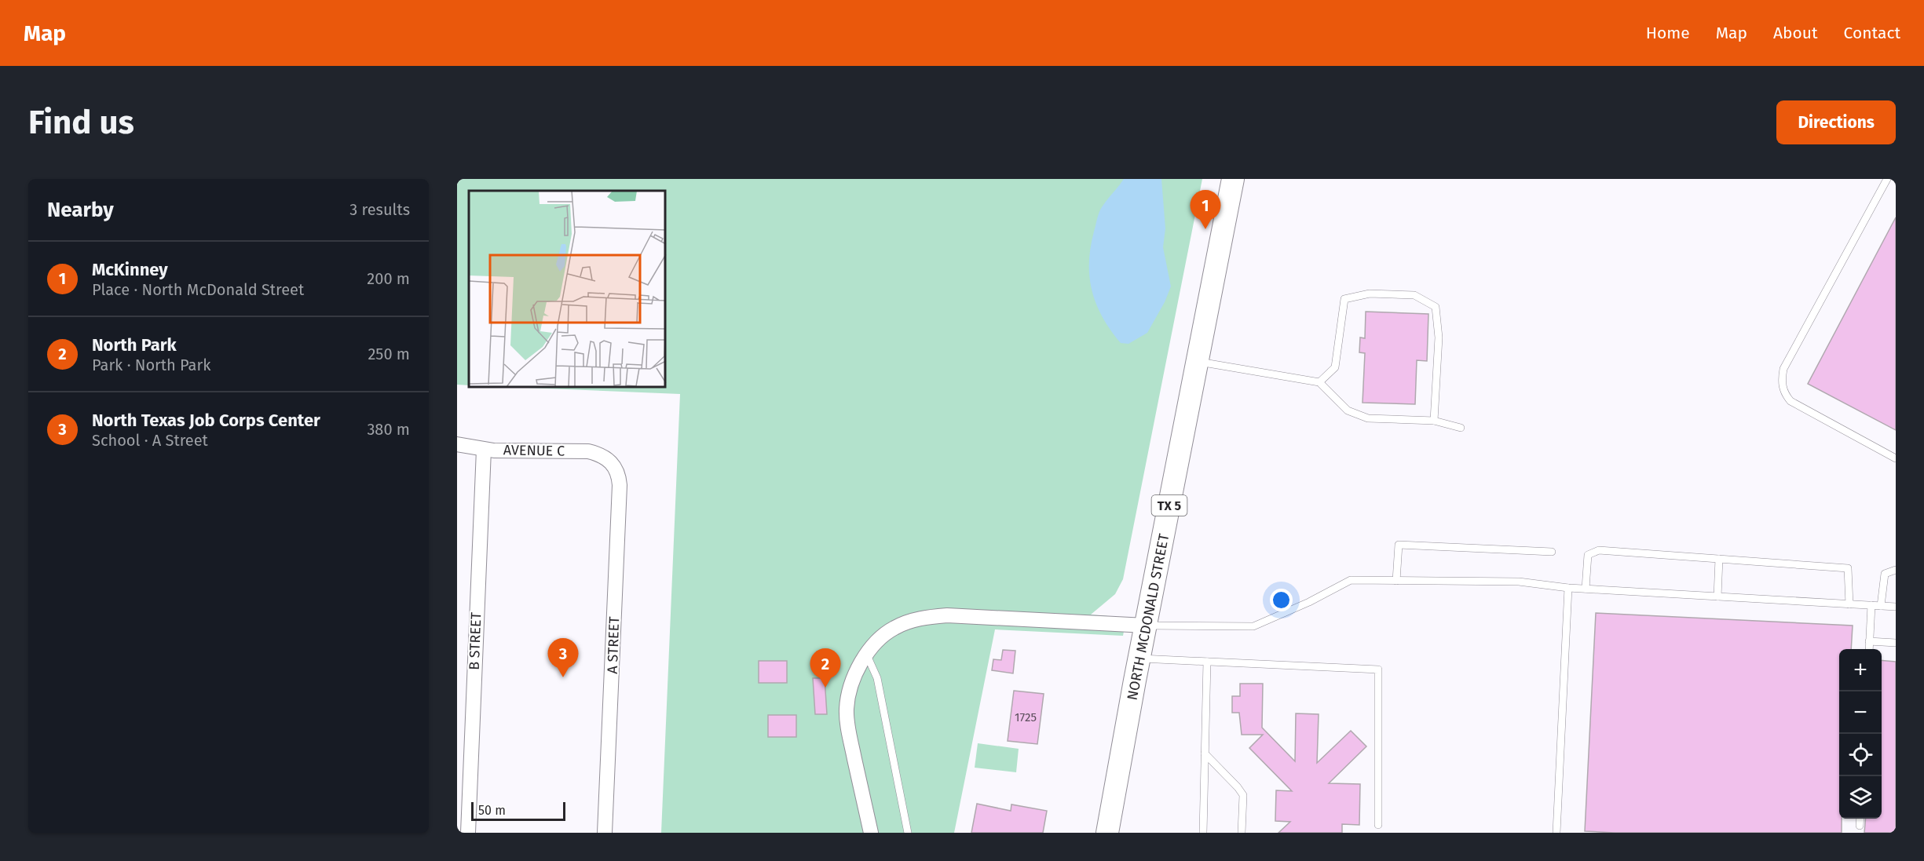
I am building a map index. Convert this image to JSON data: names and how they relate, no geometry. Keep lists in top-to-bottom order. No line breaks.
{"streets":{"main road":["TX 5","NORTH MCDONALD STREET"],"street":["AVENUE C","B STREET","A STREET"]},"crossings":[["AVENUE C","B STREET"],["AVENUE C","A STREET"]],"house_numbers":["1725"],"scale_bar":"50 m","page":{"header":"Map","nav":["Home","Map","About","Contact"],"buttons":"Directions","title":"Find us","heading":["Nearby","3 results"],"pins":["1","3","2"],"list":[{"mark":"1","name":"McKinney","note":"Place · North McDonald Street","value":"200 m"},{"mark":"2","name":"North Park","note":"Park · North Park","value":"250 m"},{"mark":"3","name":"North Texas Job Corps Center","note":"School · A Street","value":"380 m"}],"map_buttons":["+","−"],"scale":"50 m"}}
